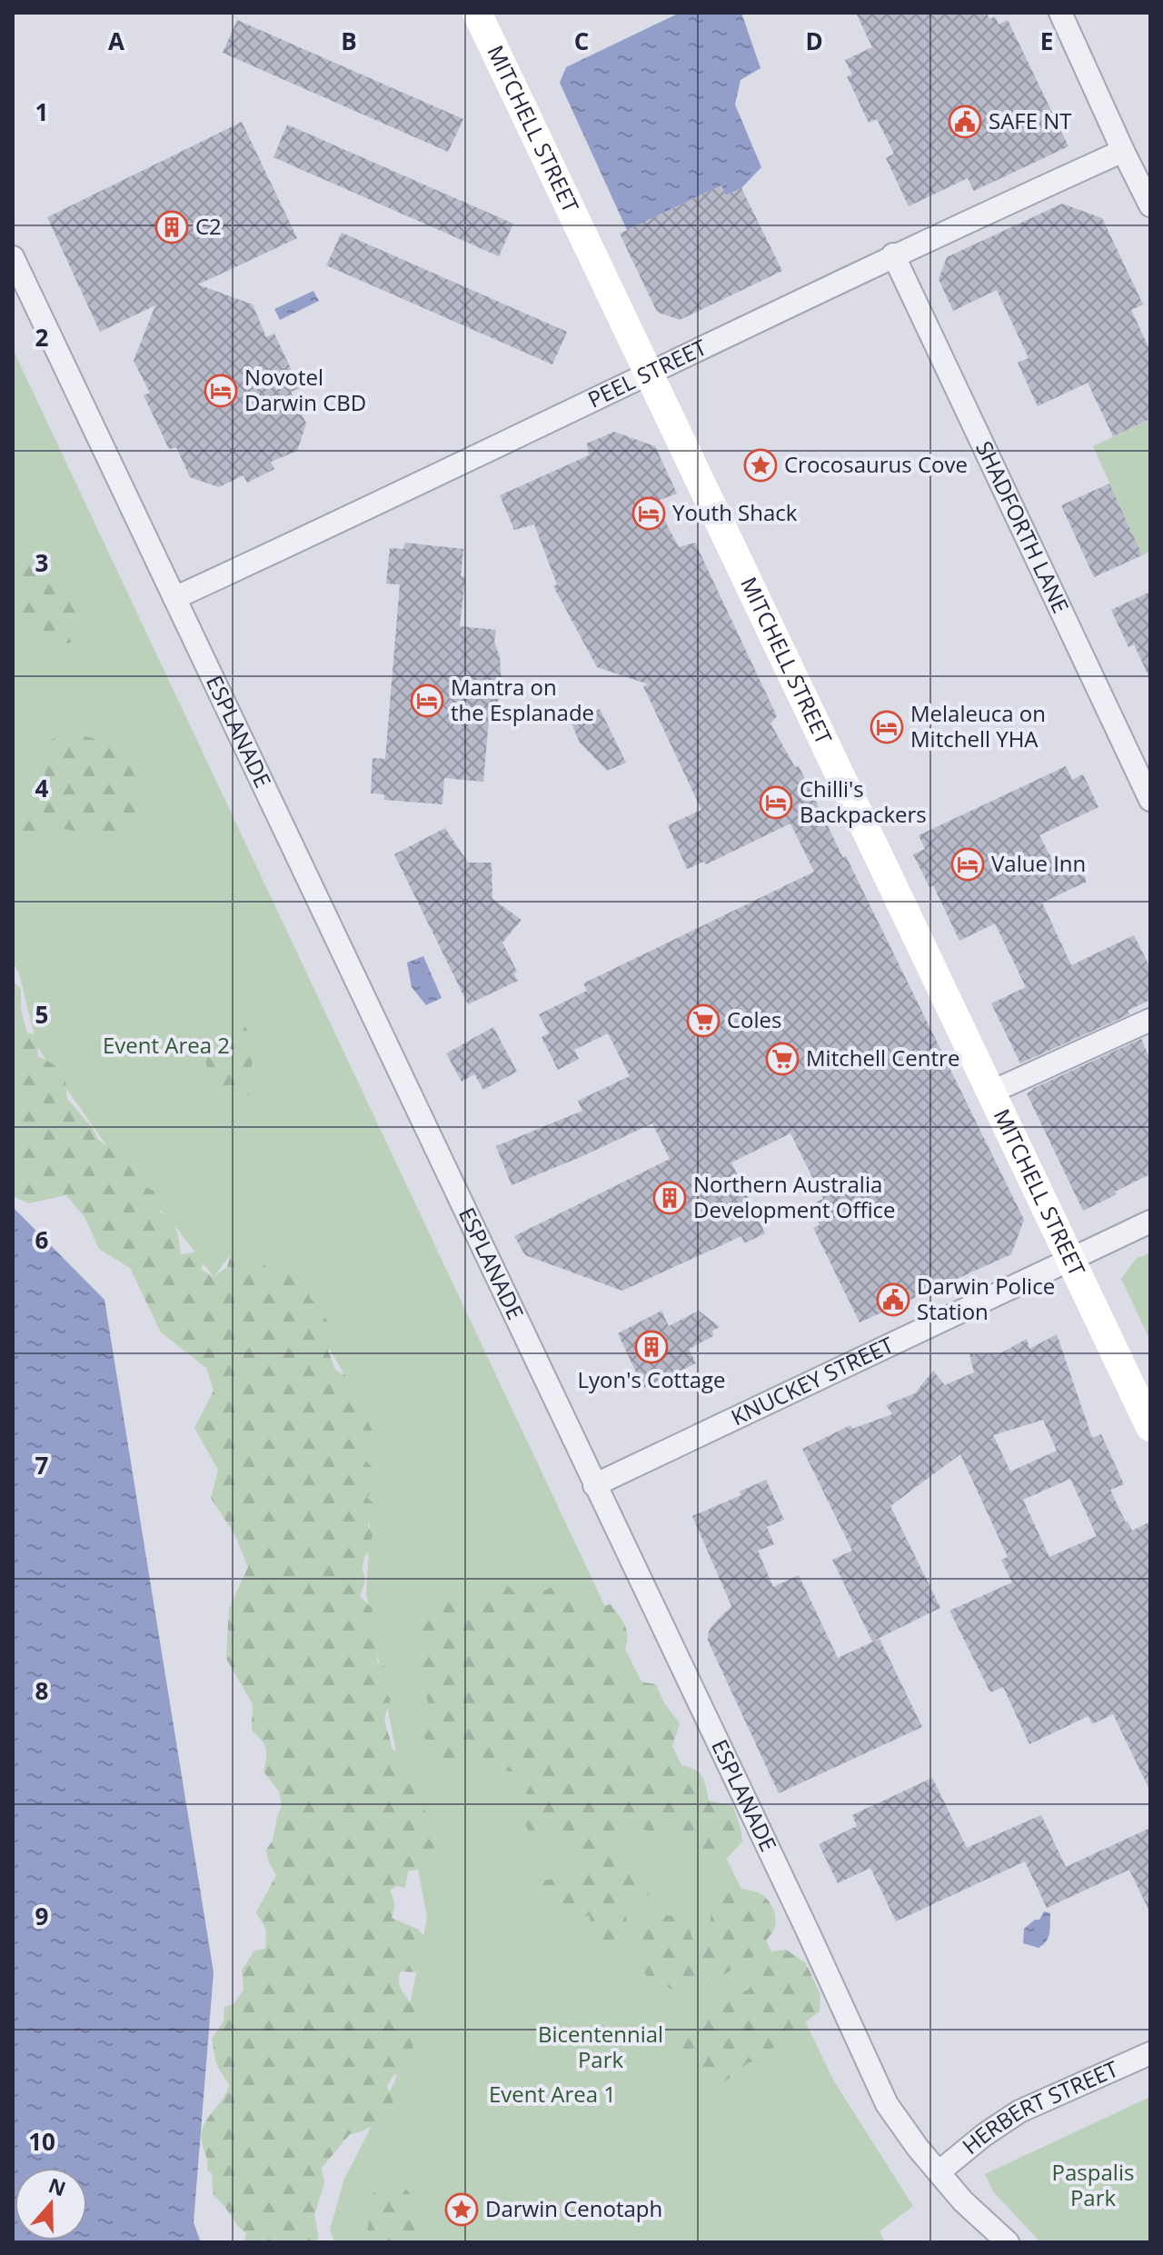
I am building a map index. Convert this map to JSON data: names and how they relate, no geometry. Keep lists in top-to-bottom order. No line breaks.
{"streets":{"street":["MITCHELL STREET","PEEL STREET","SHADFORTH LANE","ESPLANADE","KNUCKEY STREET","HERBERT STREET"]},"crossings":[["MITCHELL STREET","PEEL STREET"],["MITCHELL STREET","KNUCKEY STREET"],["PEEL STREET","SHADFORTH LANE"],["PEEL STREET","ESPLANADE"],["ESPLANADE","KNUCKEY STREET"],["ESPLANADE","HERBERT STREET"]],"parks":["Event Area 2","Bicentennial Park","Event Area 1","Paspalis Park"],"places":{"public building":["SAFE NT","Darwin Police Station"],"building":["C2","Northern Australia Development Office","Lyon's Cottage"],"hotel":["Novotel Darwin CBD","Youth Shack","Mantra on the Esplanade","Melaleuca on Mitchell YHA","Chilli's Backpackers","Value Inn"],"place":["Crocosaurus Cove","Darwin Cenotaph"],"supermarket":["Coles","Mitchell Centre"]},"north":"top","grid":{"columns":["A","B","C","D","E"],"rows":["1","2","3","4","5","6","7","8","9","10"]}}
